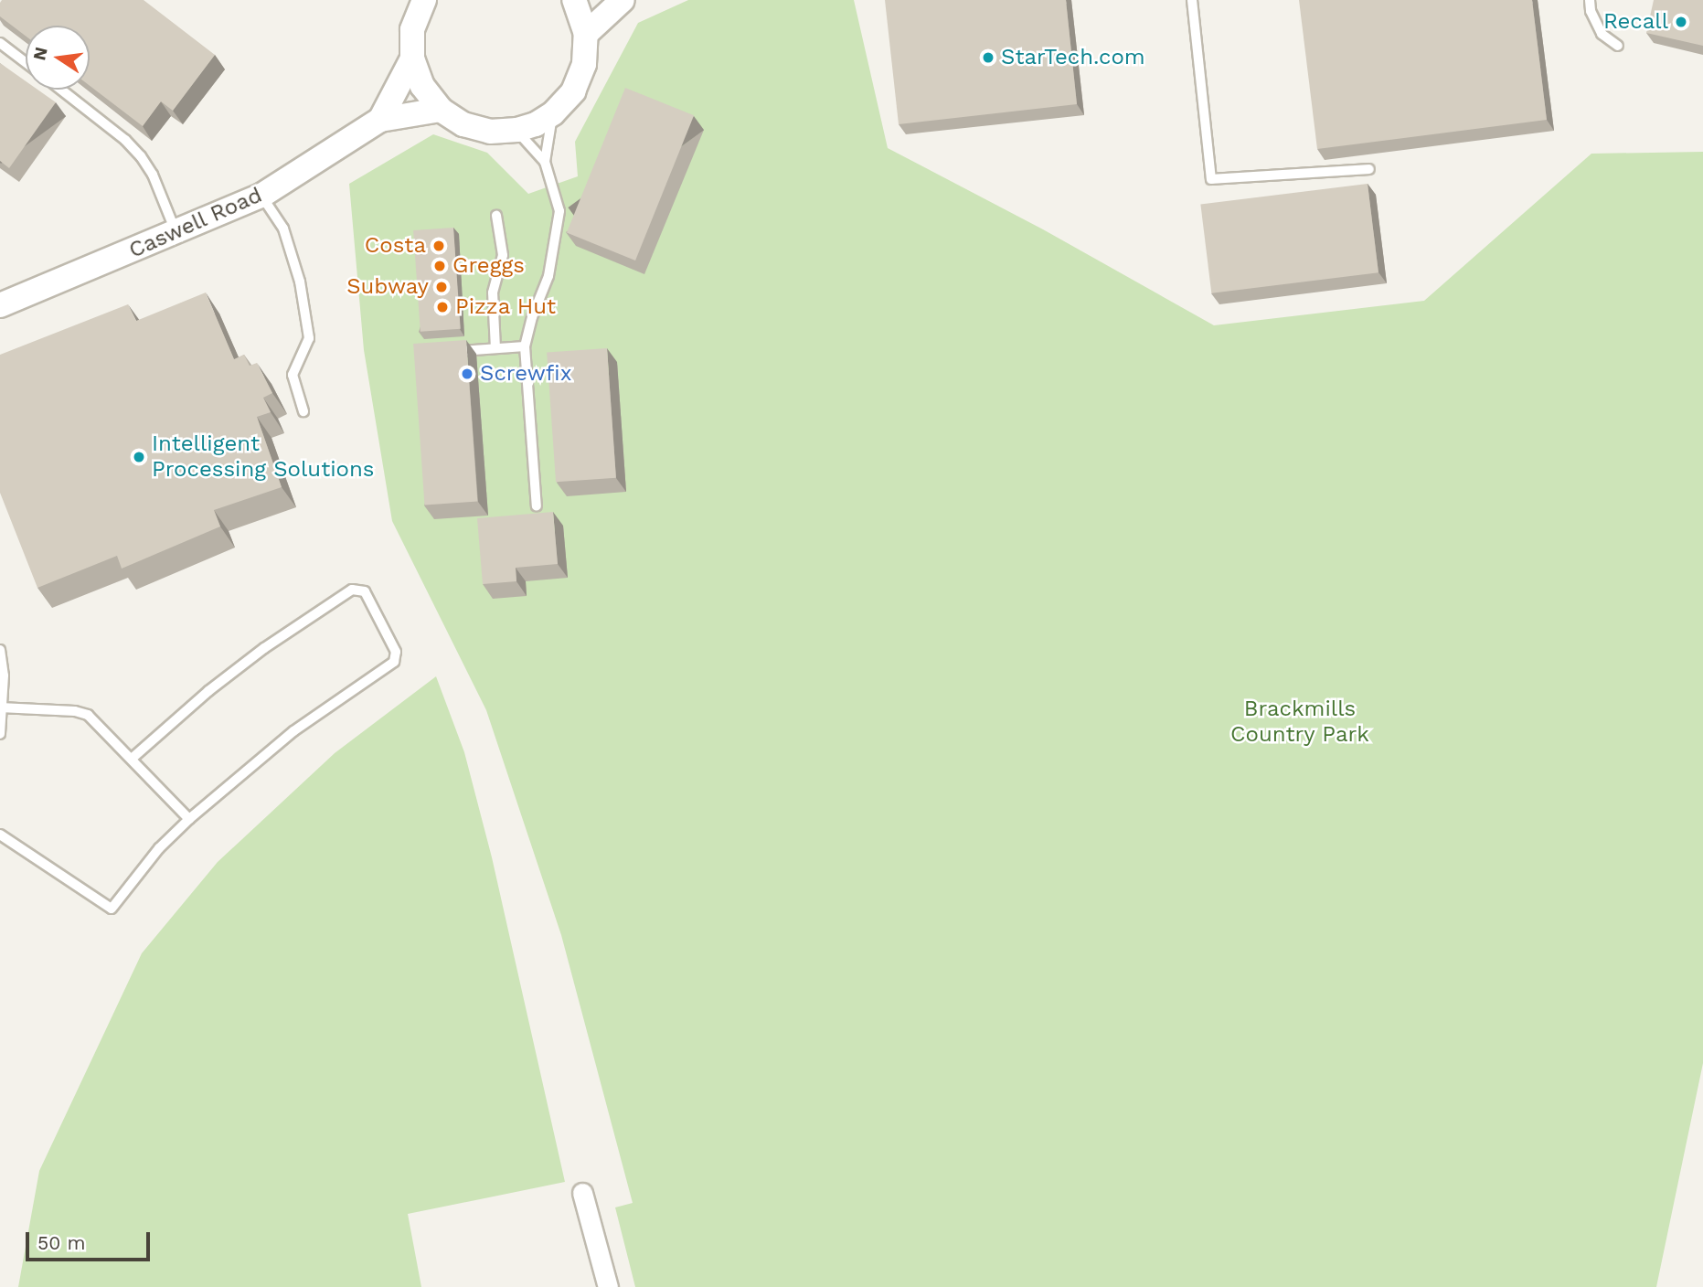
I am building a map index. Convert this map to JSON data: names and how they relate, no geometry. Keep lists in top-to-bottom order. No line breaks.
{"streets":{"street":["Caswell Road"]},"parks":["Brackmills Country Park"],"places":["Recall","StarTech.com","Costa","Greggs","Subway","Pizza Hut","Screwfix","Intelligent Processing Solutions"],"scale_bar":"50 m","north":"left"}
